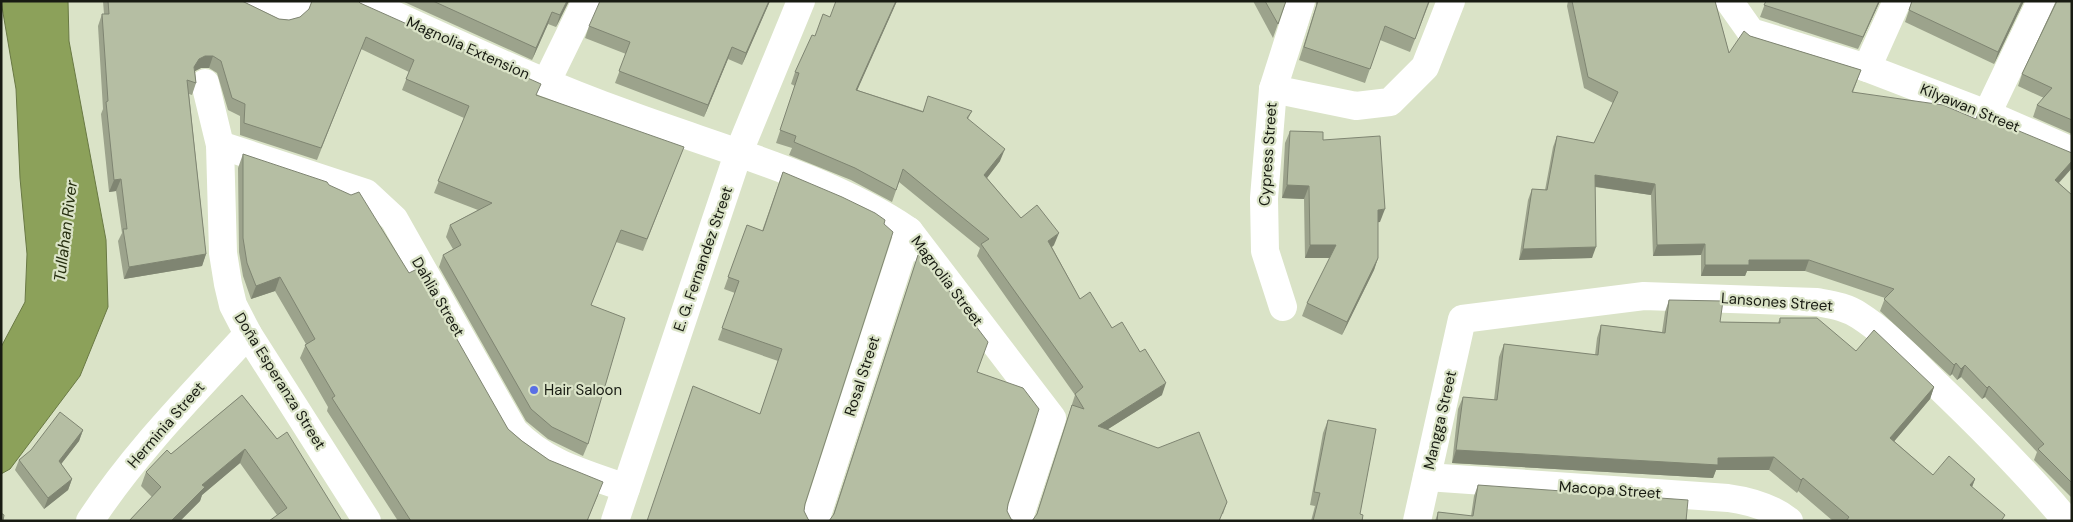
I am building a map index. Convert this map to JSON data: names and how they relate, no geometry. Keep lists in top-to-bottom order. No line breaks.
{"streets":{"street":["Magnolia Extension","Kilyawan Street","Cypress Street","E. G. Fernandez Street","Magnolia Street","Dahlia Street","Lansones Street","Rosal Street","Doña Esperanza Street","Mangga Street","Herminia Street","Macopa Street"]},"crossings":[["Magnolia Extension","Magnolia Street"],["E. G. Fernandez Street","Magnolia Street"],["E. G. Fernandez Street","Dahlia Street"],["Magnolia Street","Rosal Street"],["Dahlia Street","Doña Esperanza Street"],["Lansones Street","Mangga Street"],["Doña Esperanza Street","Herminia Street"],["Mangga Street","Macopa Street"]],"water":["Tullahan River"],"places":["Hair Saloon"]}
